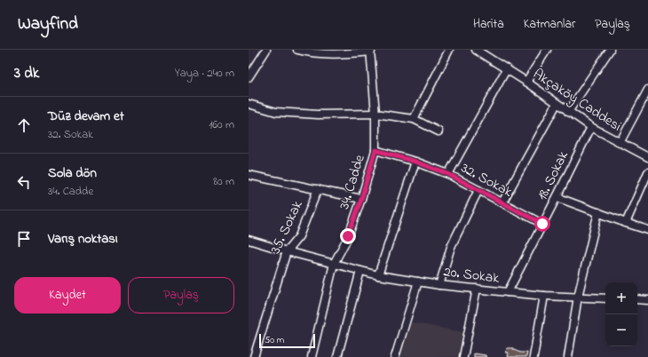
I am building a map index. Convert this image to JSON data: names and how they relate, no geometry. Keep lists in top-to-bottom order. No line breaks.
{"streets":{"street":["Akçaköy Caddesi","18. Sokak","32. Sokak","34. Cadde","35. Sokak","20. Sokak"]},"crossings":[["Akçaköy Caddesi","18. Sokak"],["18. Sokak","32. Sokak"],["18. Sokak","20. Sokak"],["32. Sokak","34. Cadde"],["34. Cadde","20. Sokak"],["35. Sokak","20. Sokak"]],"scale_bar":"50 m","page":{"header":"Wayfind","nav":["Harita","Katmanlar","Paylaş"],"heading":["3 dk","Yaya · 240 m"],"list":[["Düz devam et","32. Sokak","160 m"],["Sola dön","34. Cadde","80 m"],"Varış noktası"],"buttons":["Kaydet","Paylaş"],"map_buttons":["+","−"],"scale":"50 m"}}
